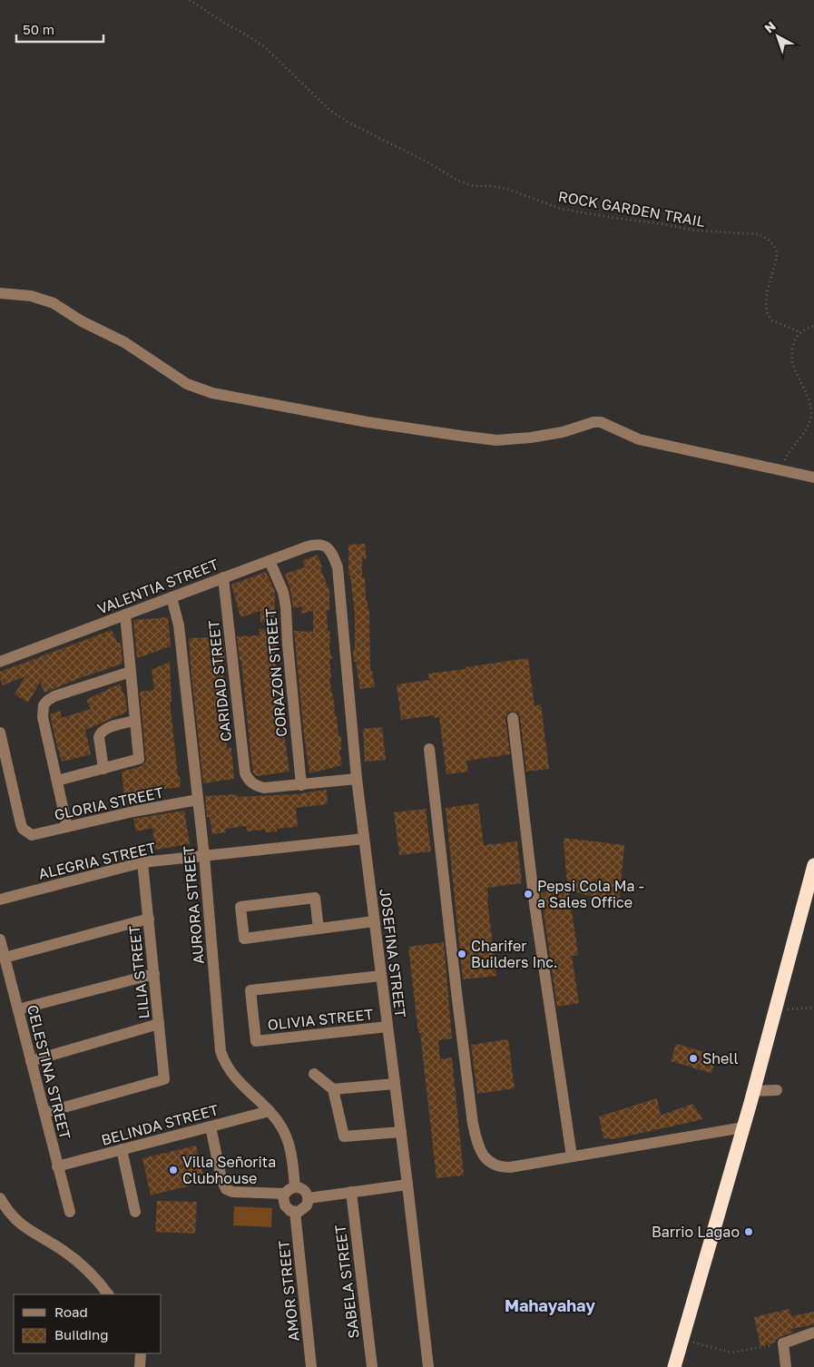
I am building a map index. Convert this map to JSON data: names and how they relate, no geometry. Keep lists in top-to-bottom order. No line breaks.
{"streets":{"street":["VALENTIA STREET","CORAZON STREET","CARIDAD STREET","GLORIA STREET","ALEGRIA STREET","AURORA STREET","JOSEFINA STREET","LILIA STREET","OLIVIA STREET","CELESTINA STREET","BELINDA STREET","SABELA STREET","AMOR STREET"],"path":["ROCK GARDEN TRAIL"]},"crossings":[["VALENTIA STREET","CORAZON STREET"],["VALENTIA STREET","CARIDAD STREET"],["VALENTIA STREET","AURORA STREET"],["VALENTIA STREET","JOSEFINA STREET"],["CORAZON STREET","CARIDAD STREET"],["GLORIA STREET","AURORA STREET"],["ALEGRIA STREET","AURORA STREET"],["ALEGRIA STREET","JOSEFINA STREET"],["ALEGRIA STREET","LILIA STREET"],["AURORA STREET","BELINDA STREET"],["AURORA STREET","AMOR STREET"],["JOSEFINA STREET","OLIVIA STREET"],["LILIA STREET","CELESTINA STREET"],["CELESTINA STREET","BELINDA STREET"]],"districts":["Mahayahay"],"places":["Pepsi Cola Ma - a Sales Office","Charifer Builders Inc.","Shell","Villa Señorita Clubhouse","Barrio Lagao"],"legend":["Road","Building"],"scale_bar":"50 m","north":"top left"}
